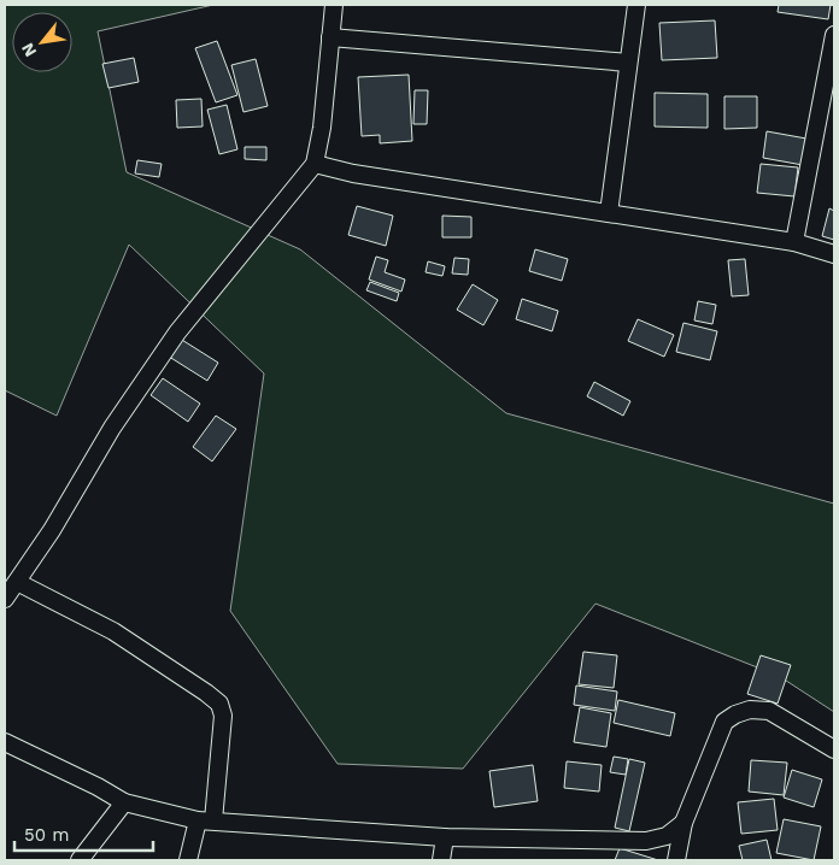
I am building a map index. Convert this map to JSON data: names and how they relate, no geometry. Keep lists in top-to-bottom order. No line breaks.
{"scale_bar":"50 m","north":"bottom left"}
